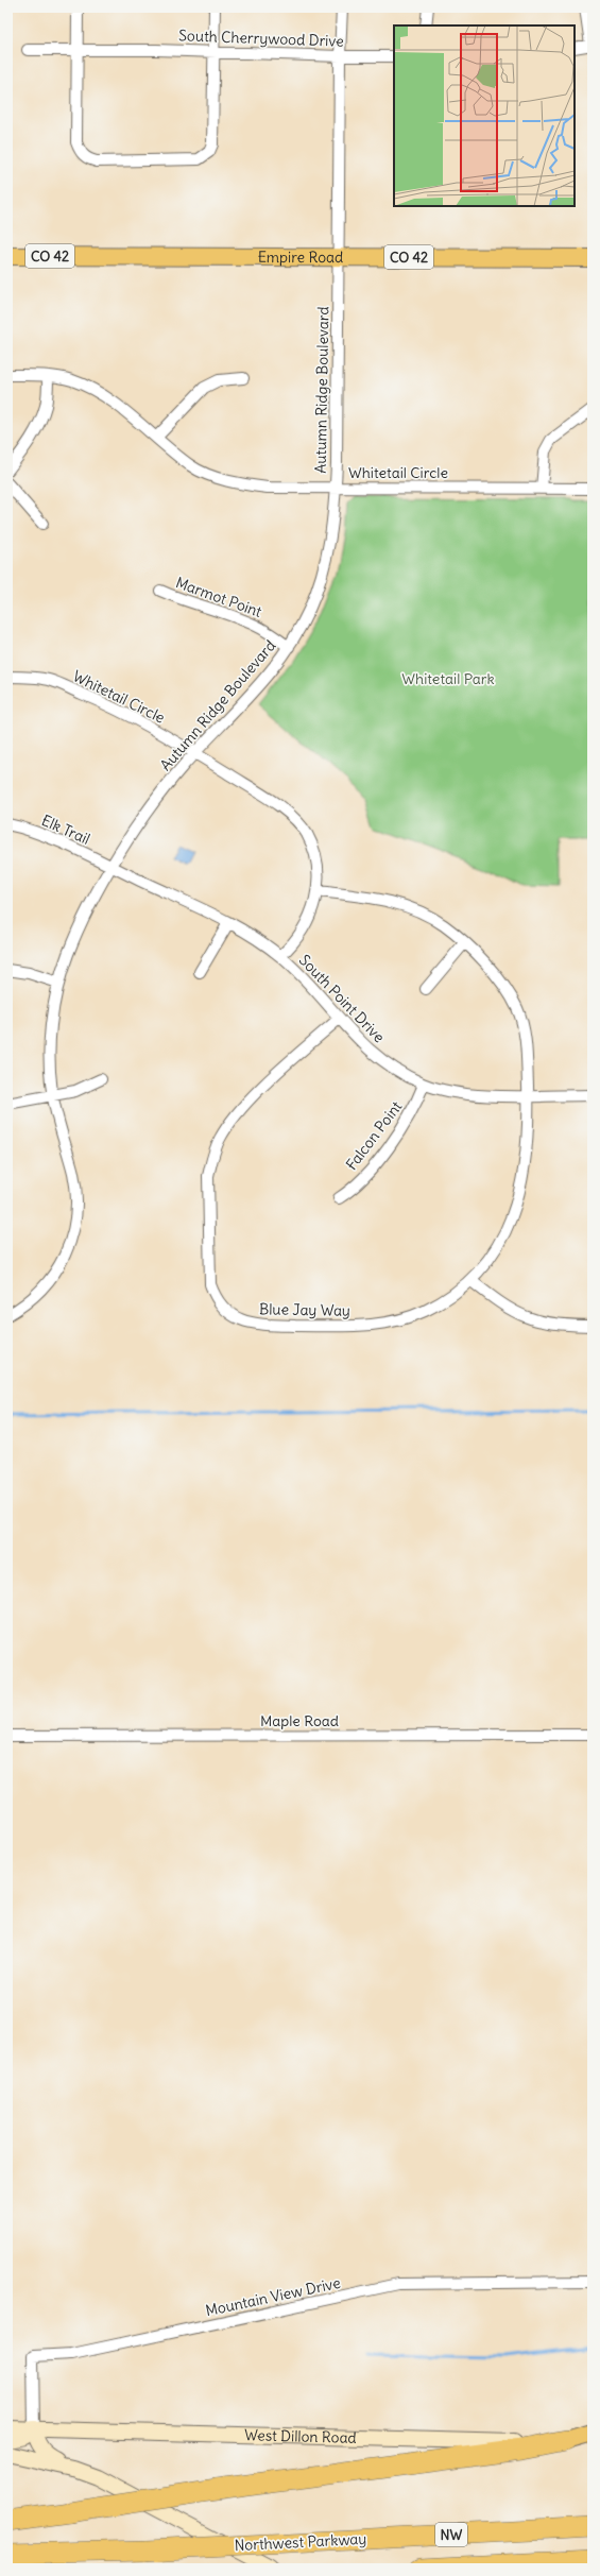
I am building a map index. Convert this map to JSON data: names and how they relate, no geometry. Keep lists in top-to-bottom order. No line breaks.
{"streets":{"highway":["NW","Northwest Parkway"],"main road":["CO 42","Empire Road","West Dillon Road"],"street":["South Cherrywood Drive","Autumn Ridge Boulevard","Whitetail Circle","Marmot Point","Elk Trail","South Point Drive","Falcon Point","Blue Jay Way","Maple Road","Mountain View Drive"]},"crossings":[["South Cherrywood Drive","Autumn Ridge Boulevard"],["Empire Road","Autumn Ridge Boulevard"],["Autumn Ridge Boulevard","Whitetail Circle"],["Autumn Ridge Boulevard","Marmot Point"],["Autumn Ridge Boulevard","Elk Trail"],["Autumn Ridge Boulevard","South Point Drive"],["Whitetail Circle","South Point Drive"],["Whitetail Circle","Blue Jay Way"],["Elk Trail","South Point Drive"],["South Point Drive","Falcon Point"],["South Point Drive","Blue Jay Way"],["Mountain View Drive","West Dillon Road"]],"parks":["Whitetail Park"]}
